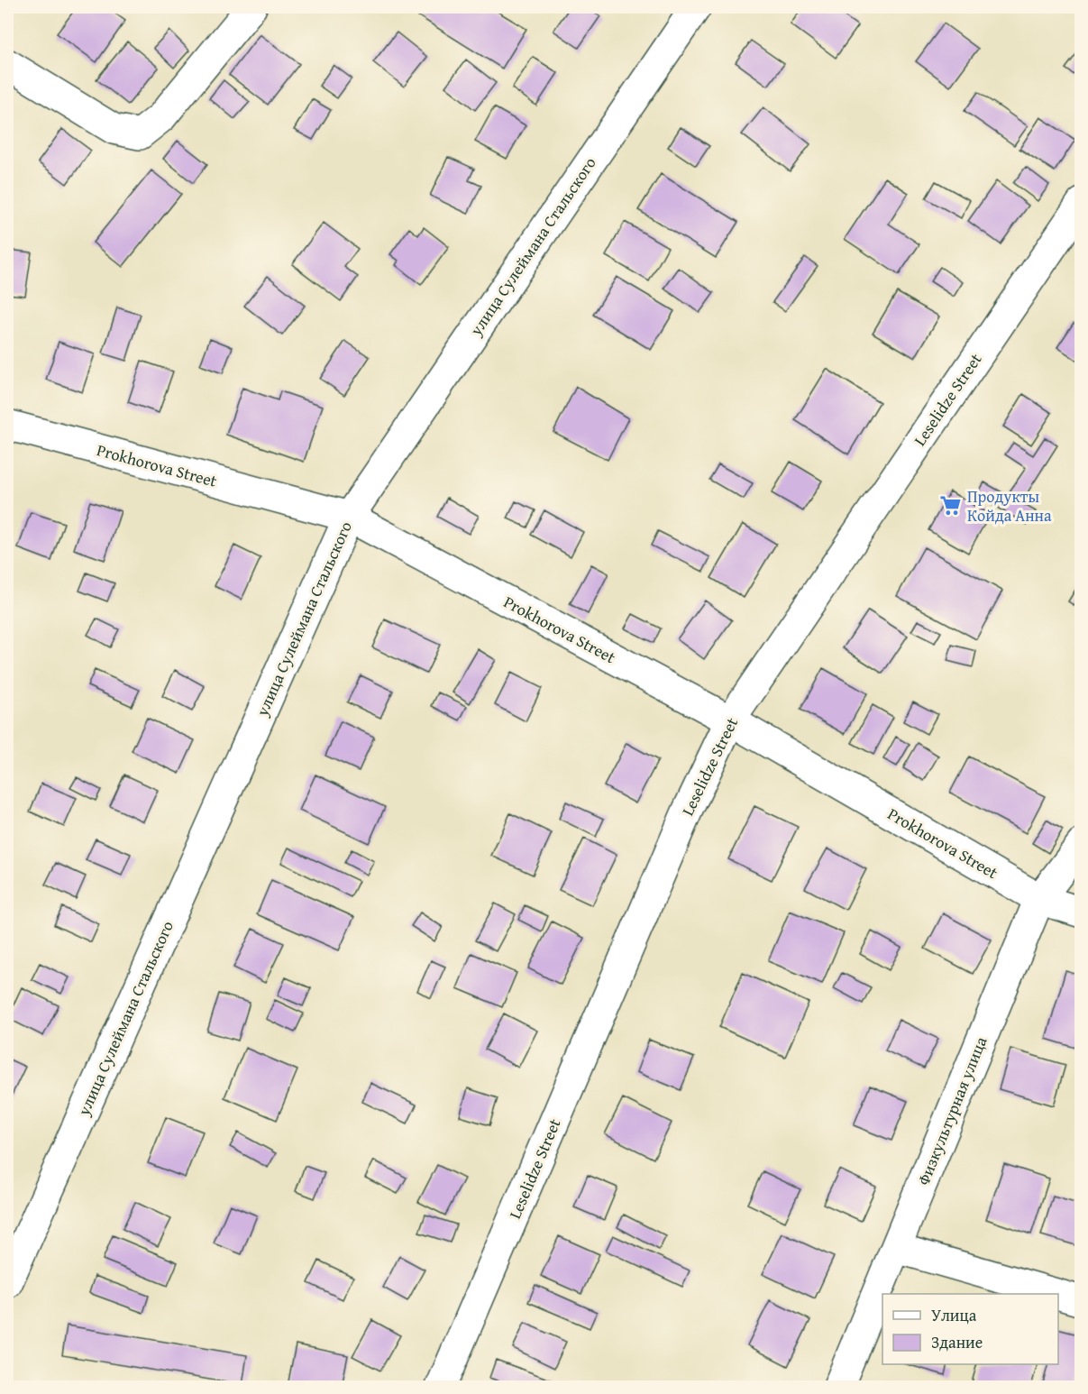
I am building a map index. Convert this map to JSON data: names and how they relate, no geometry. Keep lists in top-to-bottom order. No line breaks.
{"streets":{"street":["улица Сулеймана Стальского","Leselidze Street","Prokhorova Street","Физкультурная улица"]},"crossings":[["улица Сулеймана Стальского","Prokhorova Street"],["Leselidze Street","Prokhorova Street"],["Prokhorova Street","Физкультурная улица"]],"places":{"supermarket":["Продукты Койда Анна"]},"legend":["Улица","Здание"]}
